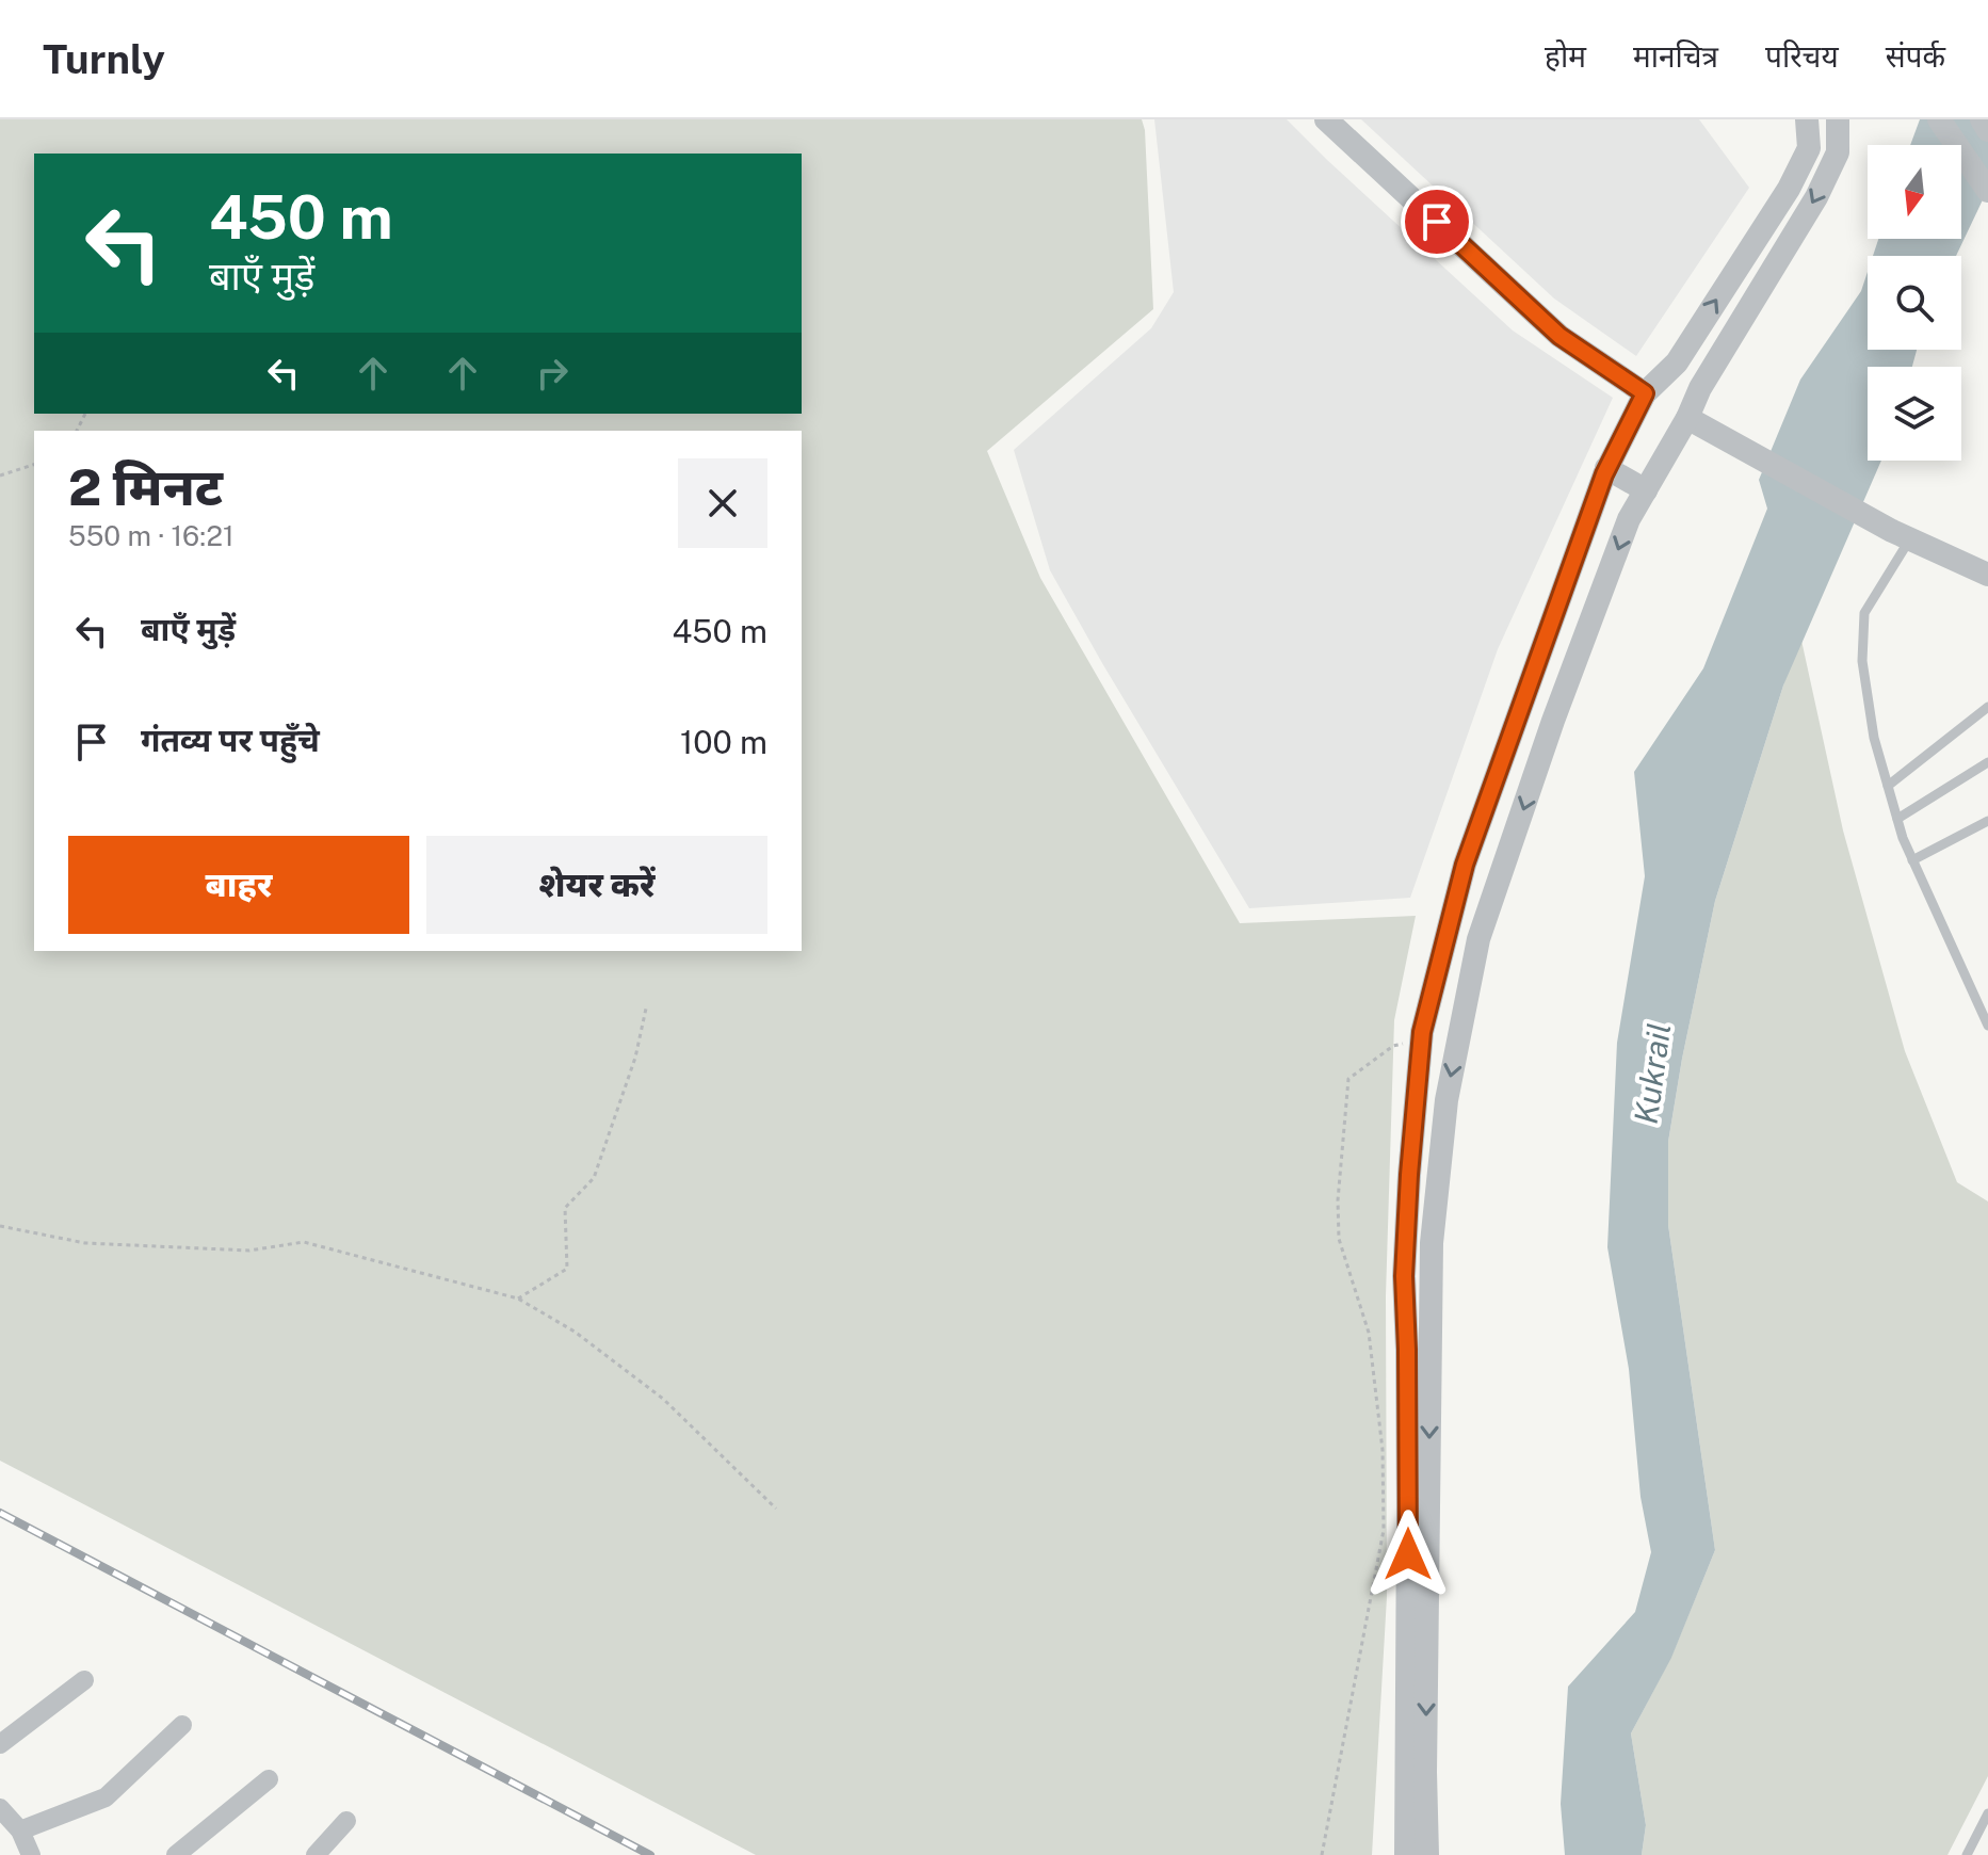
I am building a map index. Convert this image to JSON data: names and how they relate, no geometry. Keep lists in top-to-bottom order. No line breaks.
{"water":["Kukrail"],"north":"bottom","page":{"header":"Turnly","nav":["होम","मानचित्र","परिचय","संपर्क"],"turn":["450 m","बाएँ मुड़ें"],"heading":["2 मिनट","550 m · 16:21"],"list":[{"name":"बाएँ मुड़ें","value":"450 m"},{"name":"गंतव्य पर पहुँचे","value":"100 m"}],"buttons":["बाहर","शेयर करें"]}}
